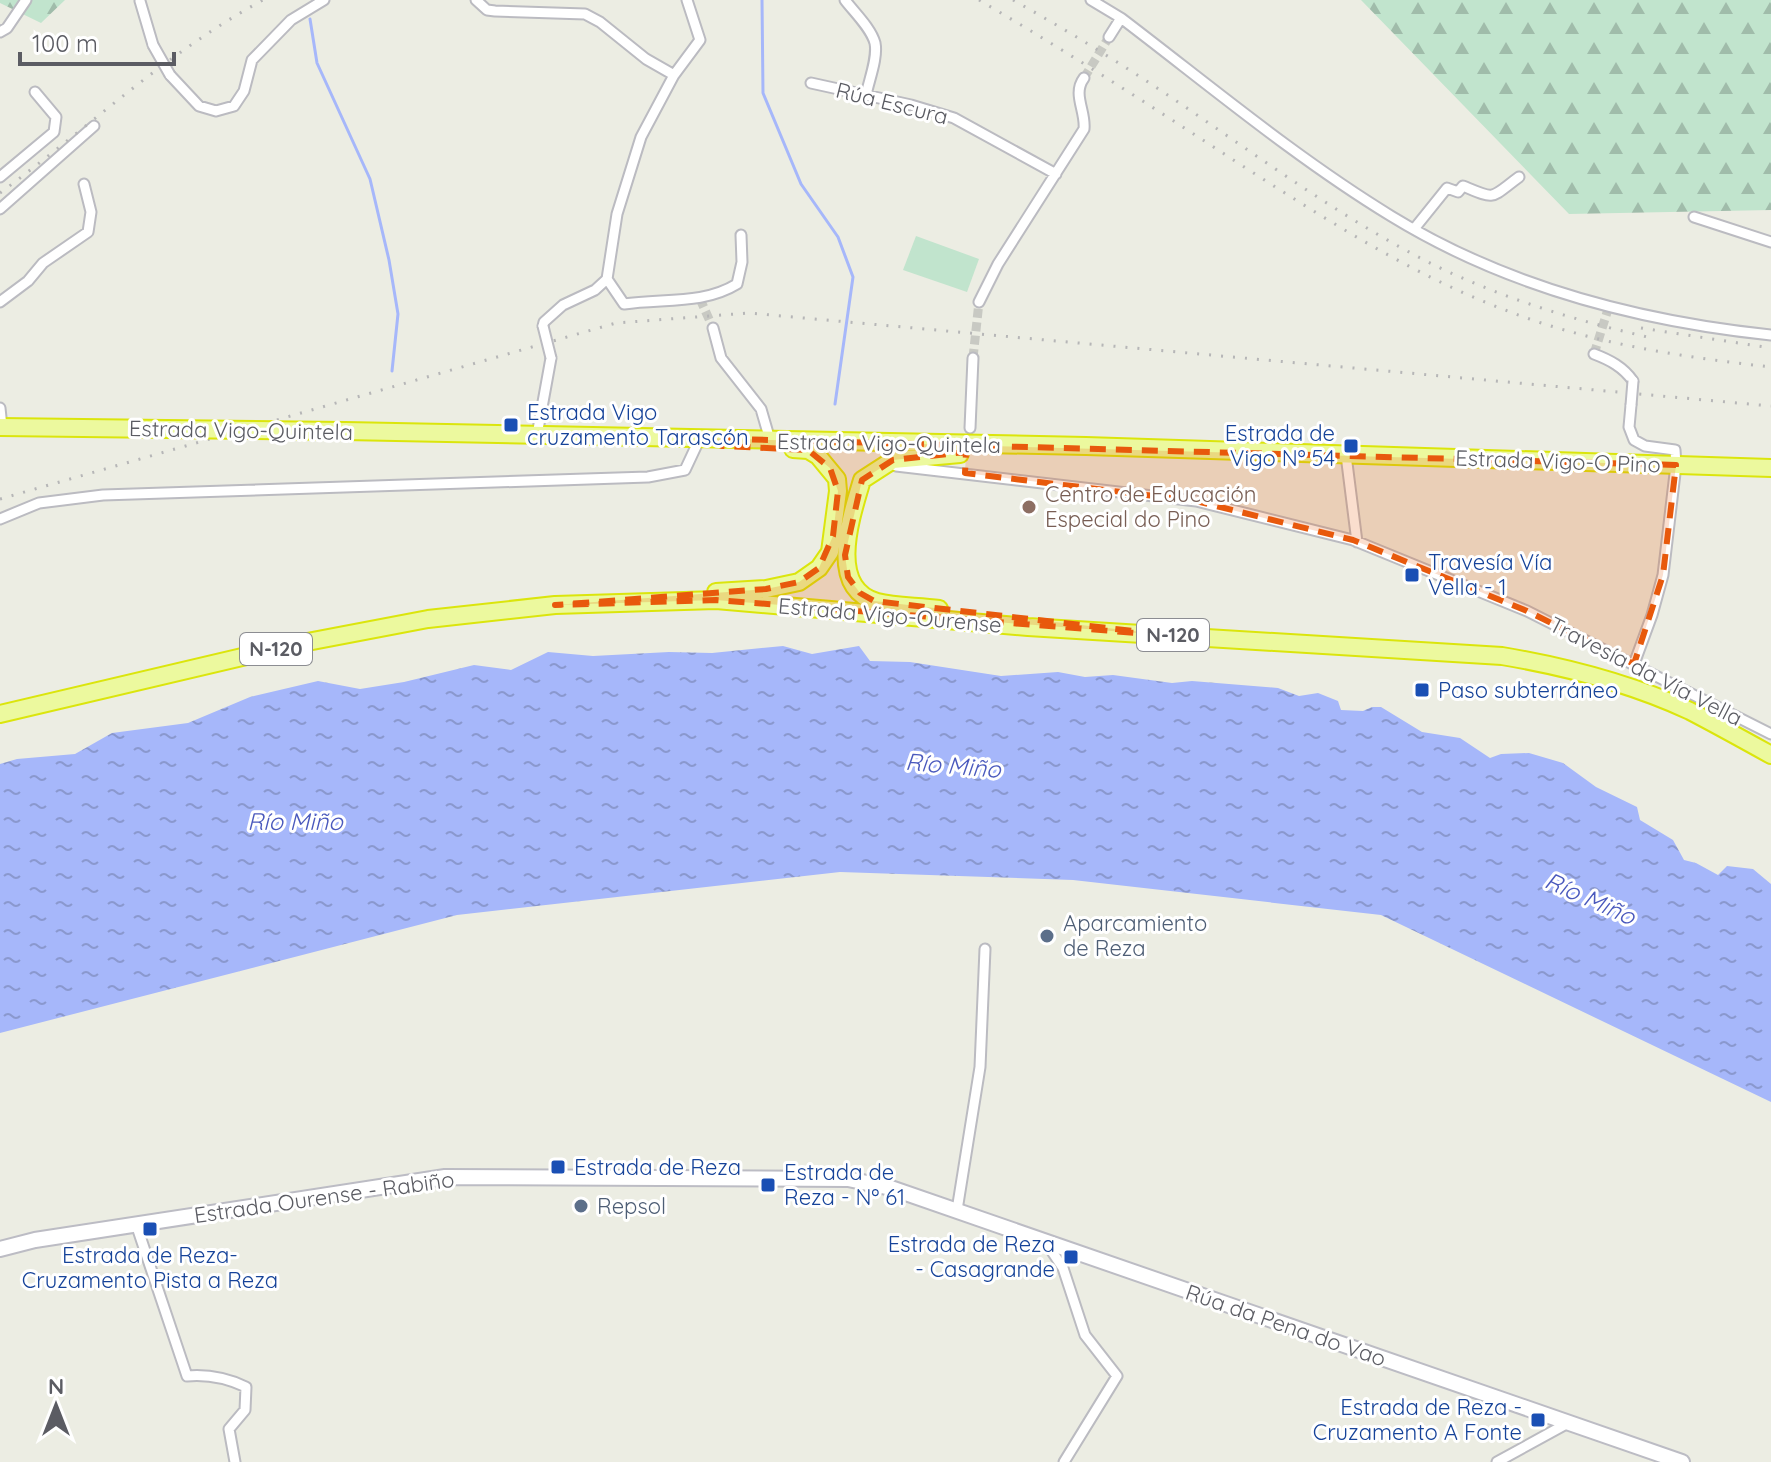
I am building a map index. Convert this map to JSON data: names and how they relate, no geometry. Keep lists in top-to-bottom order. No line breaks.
{"streets":{"highway":["Estrada Vigo-Quintela","Estrada Vigo-O Pino","Estrada Vigo-Ourense","N-120"],"main road":["Estrada Ourense - Rabiño","Rúa da Pena do Vao"],"street":["Rúa Escura","Travesía da Vía Vella"]},"crossings":[["Estrada Vigo-Quintela","Estrada Vigo-O Pino"],["Estrada Ourense - Rabiño","Rúa da Pena do Vao"]],"water":["Río Miño"],"places":{"transit":["Estrada Vigo cruzamento Tarascón","Estrada de Vigo Nº 54","Travesía Vía Vella - 1","Paso subterráneo","Estrada de Reza","Estrada de Reza - Nº 61","Estrada de Reza- Cruzamento Pista a Reza","Estrada de Reza - Casagrande","Estrada de Reza - Cruzamento A Fonte"],"other":["Centro de Educación Especial do Pino","Aparcamiento de Reza","Repsol"]},"scale_bar":"100 m","north":"top"}
